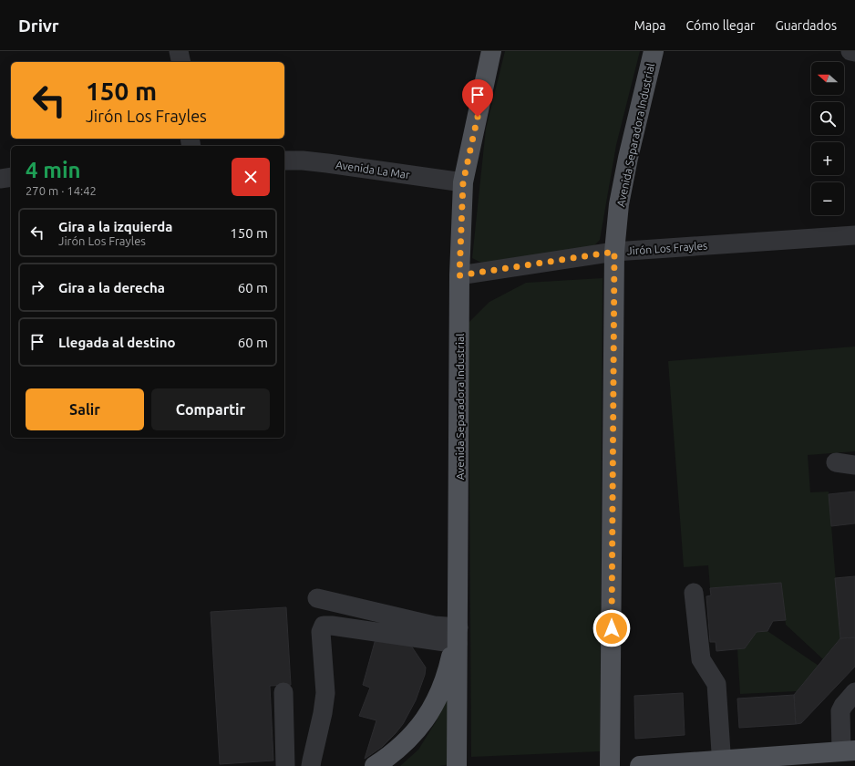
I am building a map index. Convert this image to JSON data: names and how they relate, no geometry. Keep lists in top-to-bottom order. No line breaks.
{"streets":{"main road":["Avenida Separadora Industrial"],"street":["Avenida La Mar","Jirón Los Frayles"]},"crossings":[["Avenida Separadora Industrial","Avenida La Mar"],["Avenida Separadora Industrial","Jirón Los Frayles"]],"north":"left","page":{"header":"Drivr","nav":["Mapa","Cómo llegar","Guardados"],"map_buttons":["+","−"],"turn":["150 m","Jirón Los Frayles"],"heading":["4 min","270 m · 14:42"],"list":[{"name":"Gira a la izquierda","note":"Jirón Los Frayles","value":"150 m"},{"name":"Gira a la derecha","value":"60 m"},{"name":"Llegada al destino","value":"60 m"}],"buttons":["Salir","Compartir"]}}
